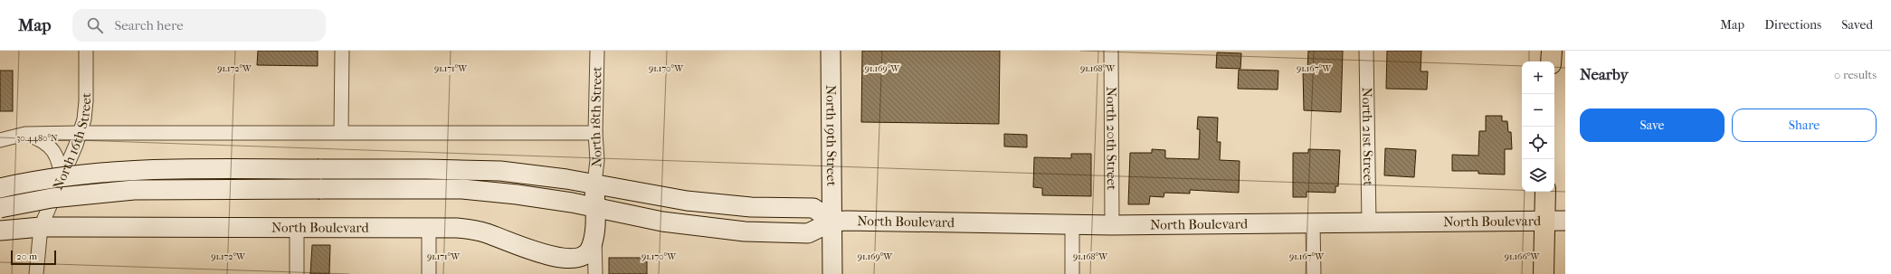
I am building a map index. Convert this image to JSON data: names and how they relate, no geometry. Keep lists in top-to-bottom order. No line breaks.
{"streets":{"street":["North 18th Street","North 19th Street","North 21st Street","North 20th Street","North 16th Street","North Boulevard"]},"crossings":[["North 18th Street","North Boulevard"],["North 19th Street","North Boulevard"],["North 21st Street","North Boulevard"],["North 20th Street","North Boulevard"],["North 16th Street","North Boulevard"]],"scale_bar":"20 m","page":{"header":"Map","search":"Search here","nav":["Map","Directions","Saved"],"heading":["Nearby","0 results"],"map_buttons":["+","−"],"buttons":["Save","Share"],"scale":"20 m"},"coordinates":["91.172°W","91.171°W","91.170°W","91.169°W","91.168°W","91.167°W","30.4480°N","91.166°W"]}
